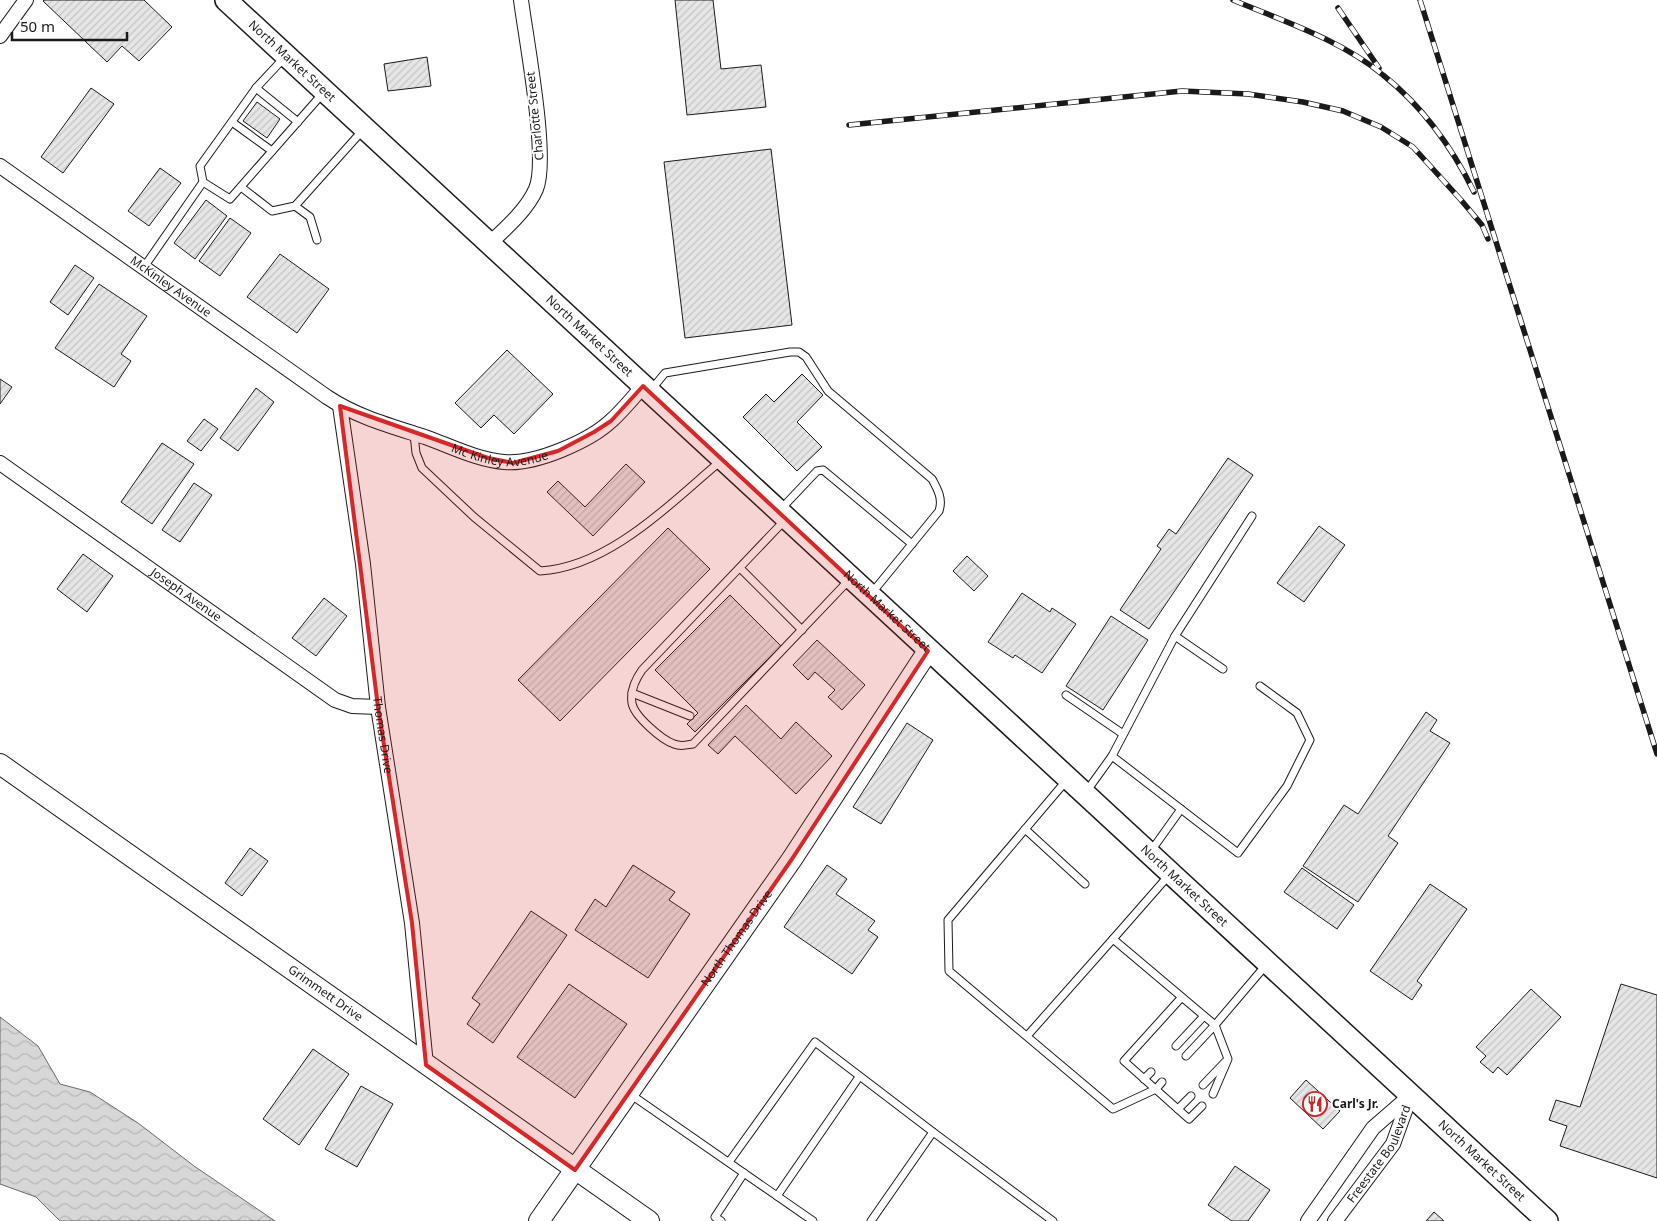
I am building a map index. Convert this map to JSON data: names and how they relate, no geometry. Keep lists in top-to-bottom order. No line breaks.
{"streets":{"main road":["North Market Street","North Thomas Drive","Grimmett Drive"],"street":["Charlotte Street","McKinley Avenue","Mc Kinley Avenue","Joseph Avenue","Thomas Drive","Freestate Boulevard"]},"crossings":[["North Market Street","Charlotte Street"],["North Market Street","Mc Kinley Avenue"],["North Market Street","North Thomas Drive"],["North Market Street","Freestate Boulevard"],["McKinley Avenue","Mc Kinley Avenue"],["McKinley Avenue","Thomas Drive"],["Mc Kinley Avenue","Thomas Drive"],["Joseph Avenue","Thomas Drive"],["Thomas Drive","Grimmett Drive"],["North Thomas Drive","Grimmett Drive"]],"places":{"restaurant":["Carl's Jr."]},"scale_bar":"50 m"}
